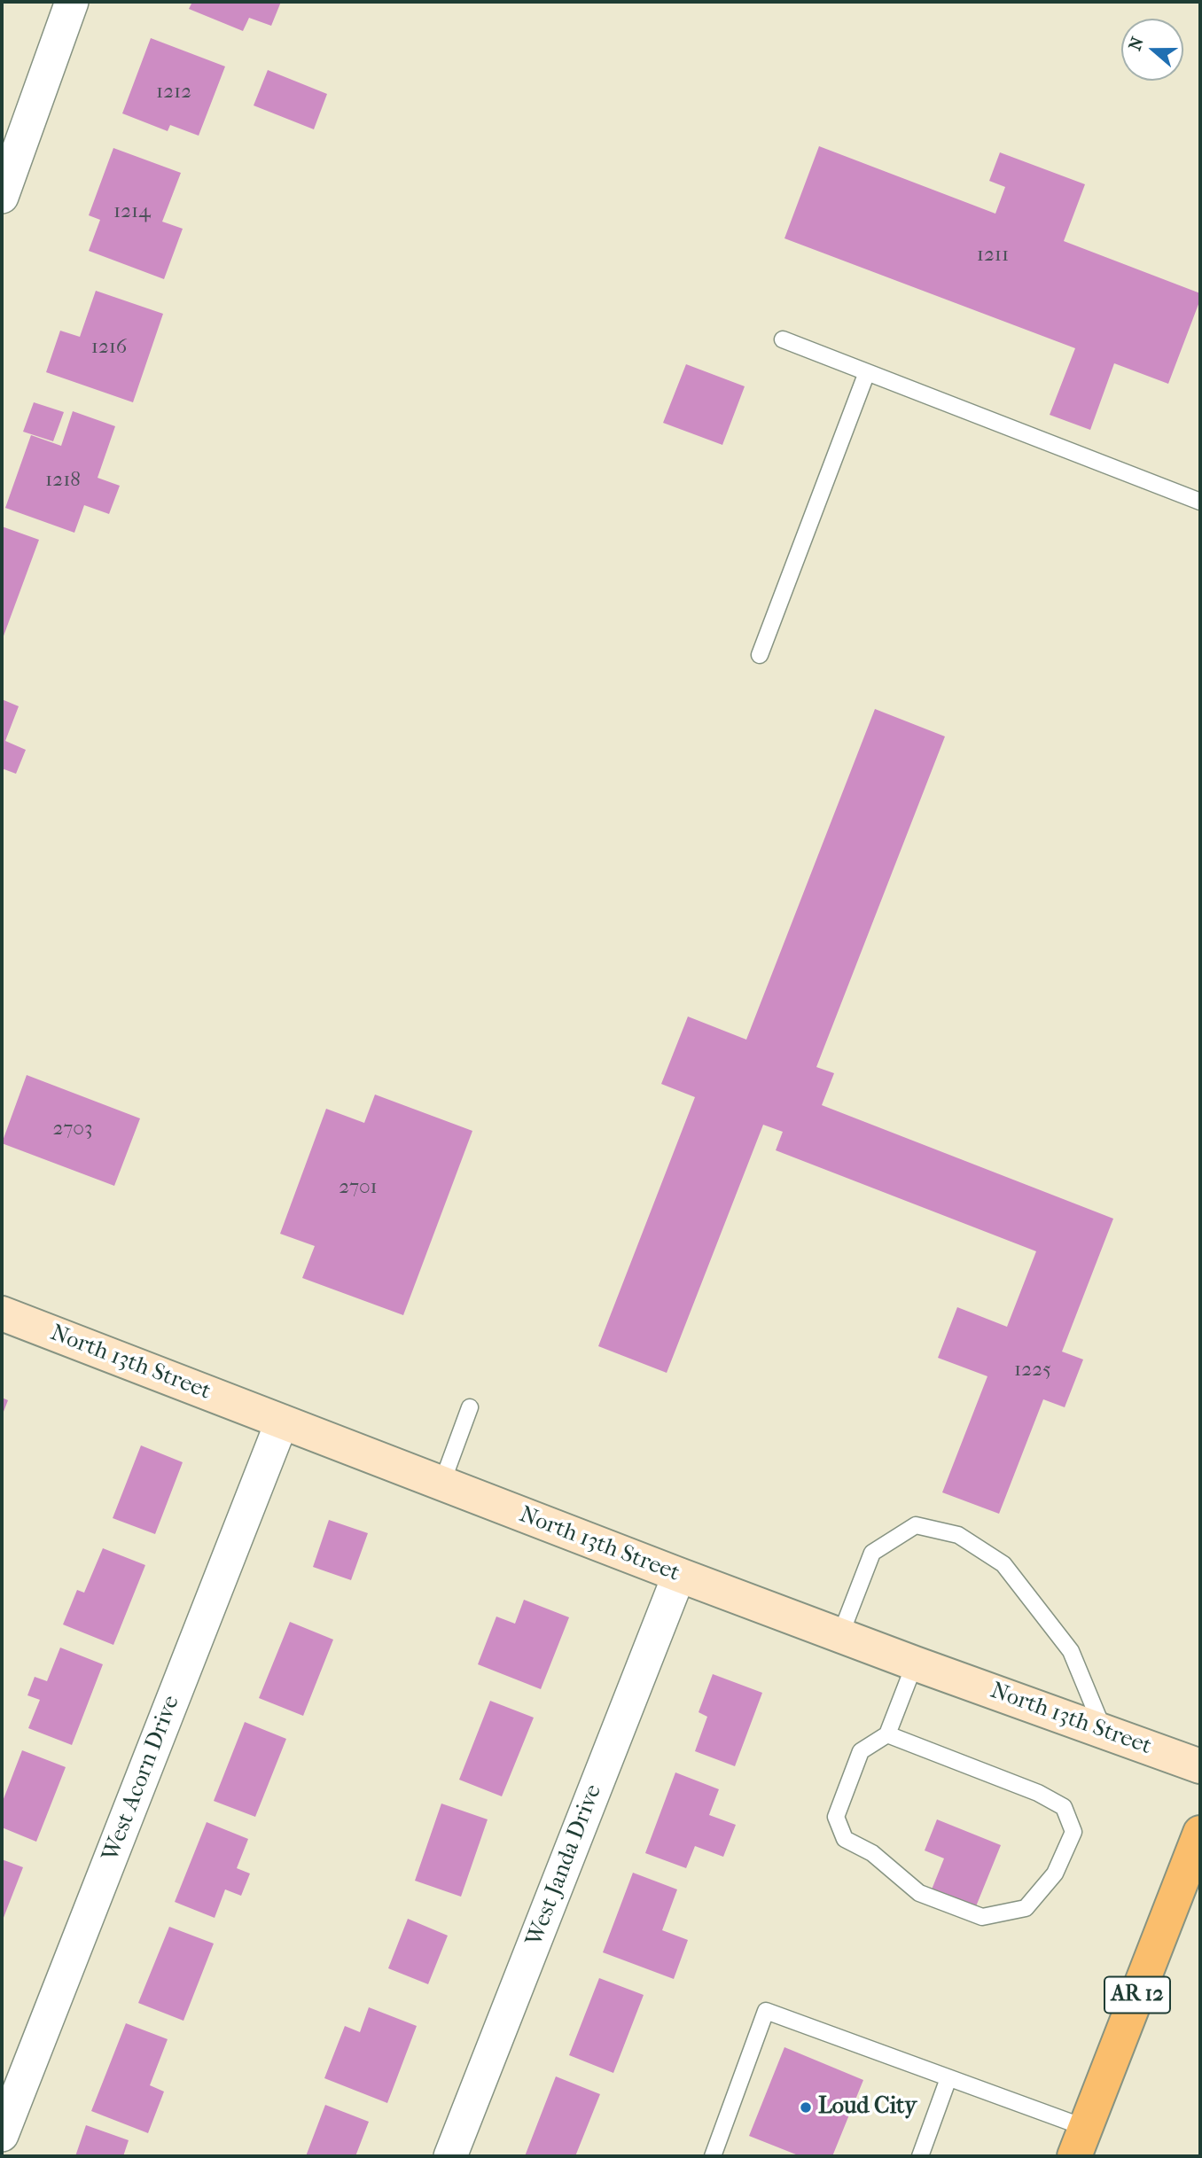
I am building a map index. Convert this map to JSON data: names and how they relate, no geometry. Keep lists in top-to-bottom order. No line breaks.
{"streets":{"highway":["AR 12"],"street":["North 13th Street","West Acorn Drive","West Janda Drive"]},"crossings":[["North 13th Street","West Acorn Drive"],["North 13th Street","West Janda Drive"]],"places":["Loud City"],"house_numbers":["1212","1214","1211","1216","1218","2703","2701","1225"],"north":"left"}
